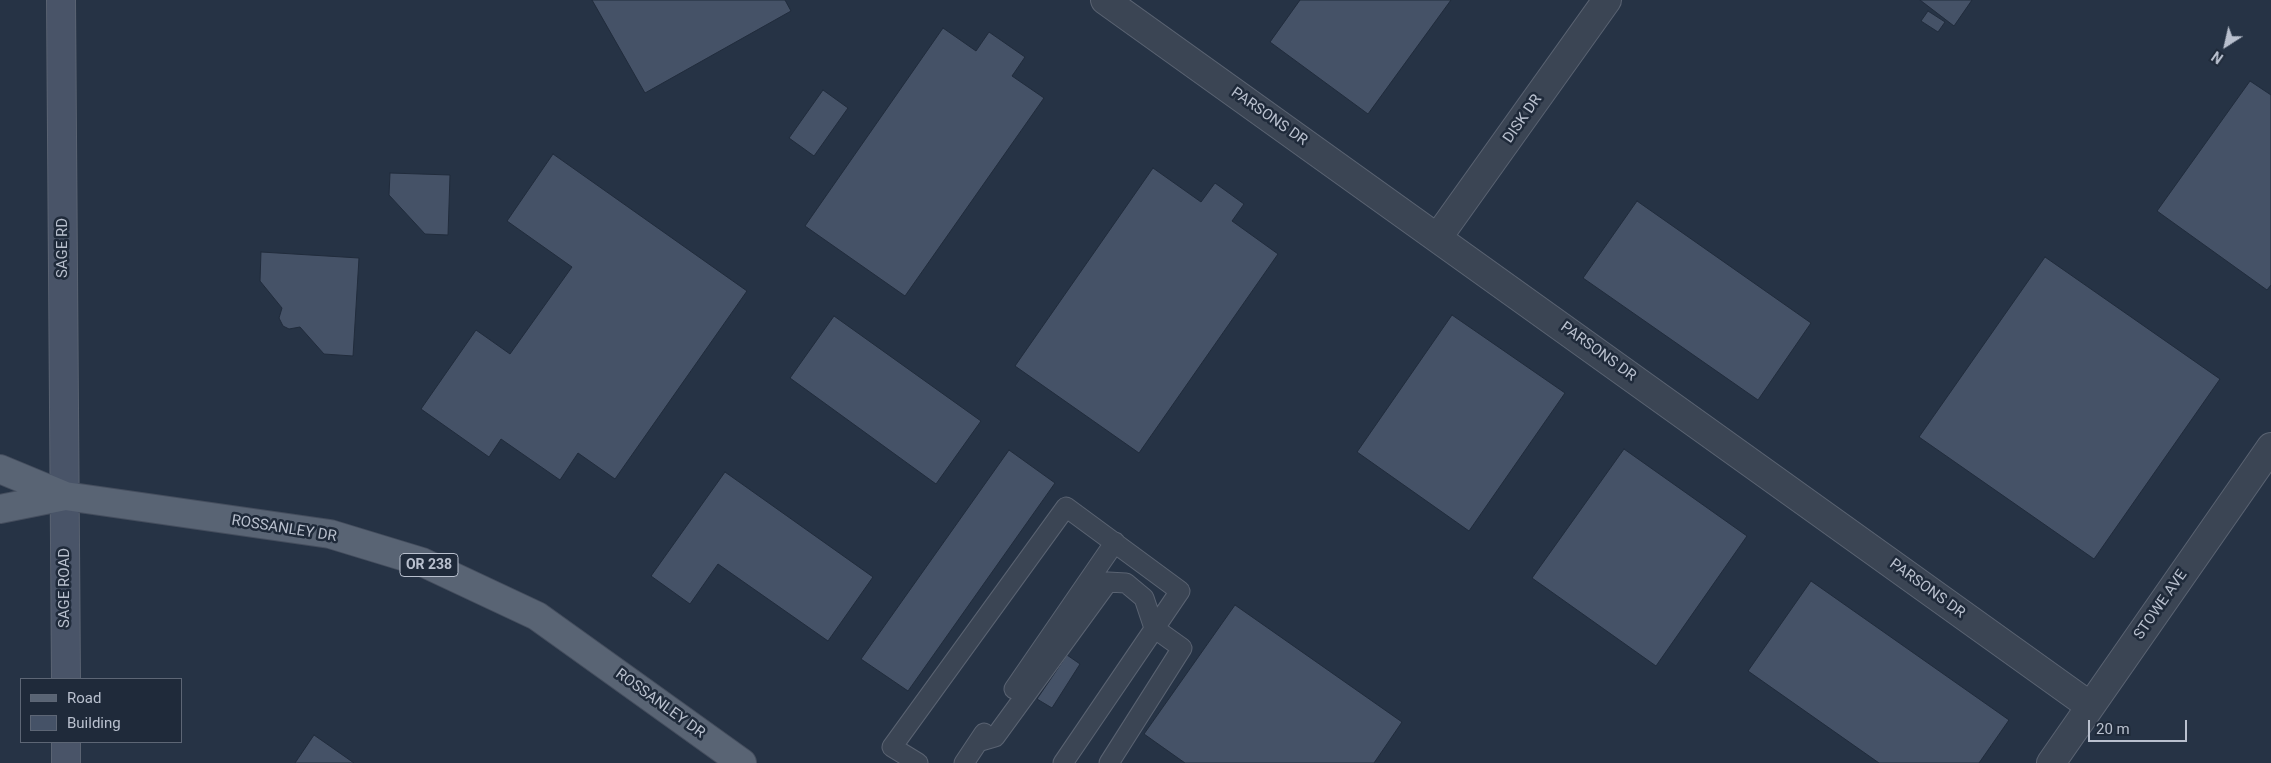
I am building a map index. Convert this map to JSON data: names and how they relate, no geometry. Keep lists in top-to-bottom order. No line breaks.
{"streets":{"main road":["SAGE RD","ROSSANLEY DR","OR 238","SAGE ROAD"],"street":["PARSONS DR","DISK DR","STOWE AVE"]},"crossings":[["PARSONS DR","DISK DR"],["PARSONS DR","STOWE AVE"],["SAGE RD","ROSSANLEY DR"],["SAGE RD","OR 238"],["SAGE RD","SAGE ROAD"],["ROSSANLEY DR","OR 238"],["ROSSANLEY DR","SAGE ROAD"],["OR 238","SAGE ROAD"]],"legend":["Road","Building"],"scale_bar":"20 m","north":"bottom left"}
